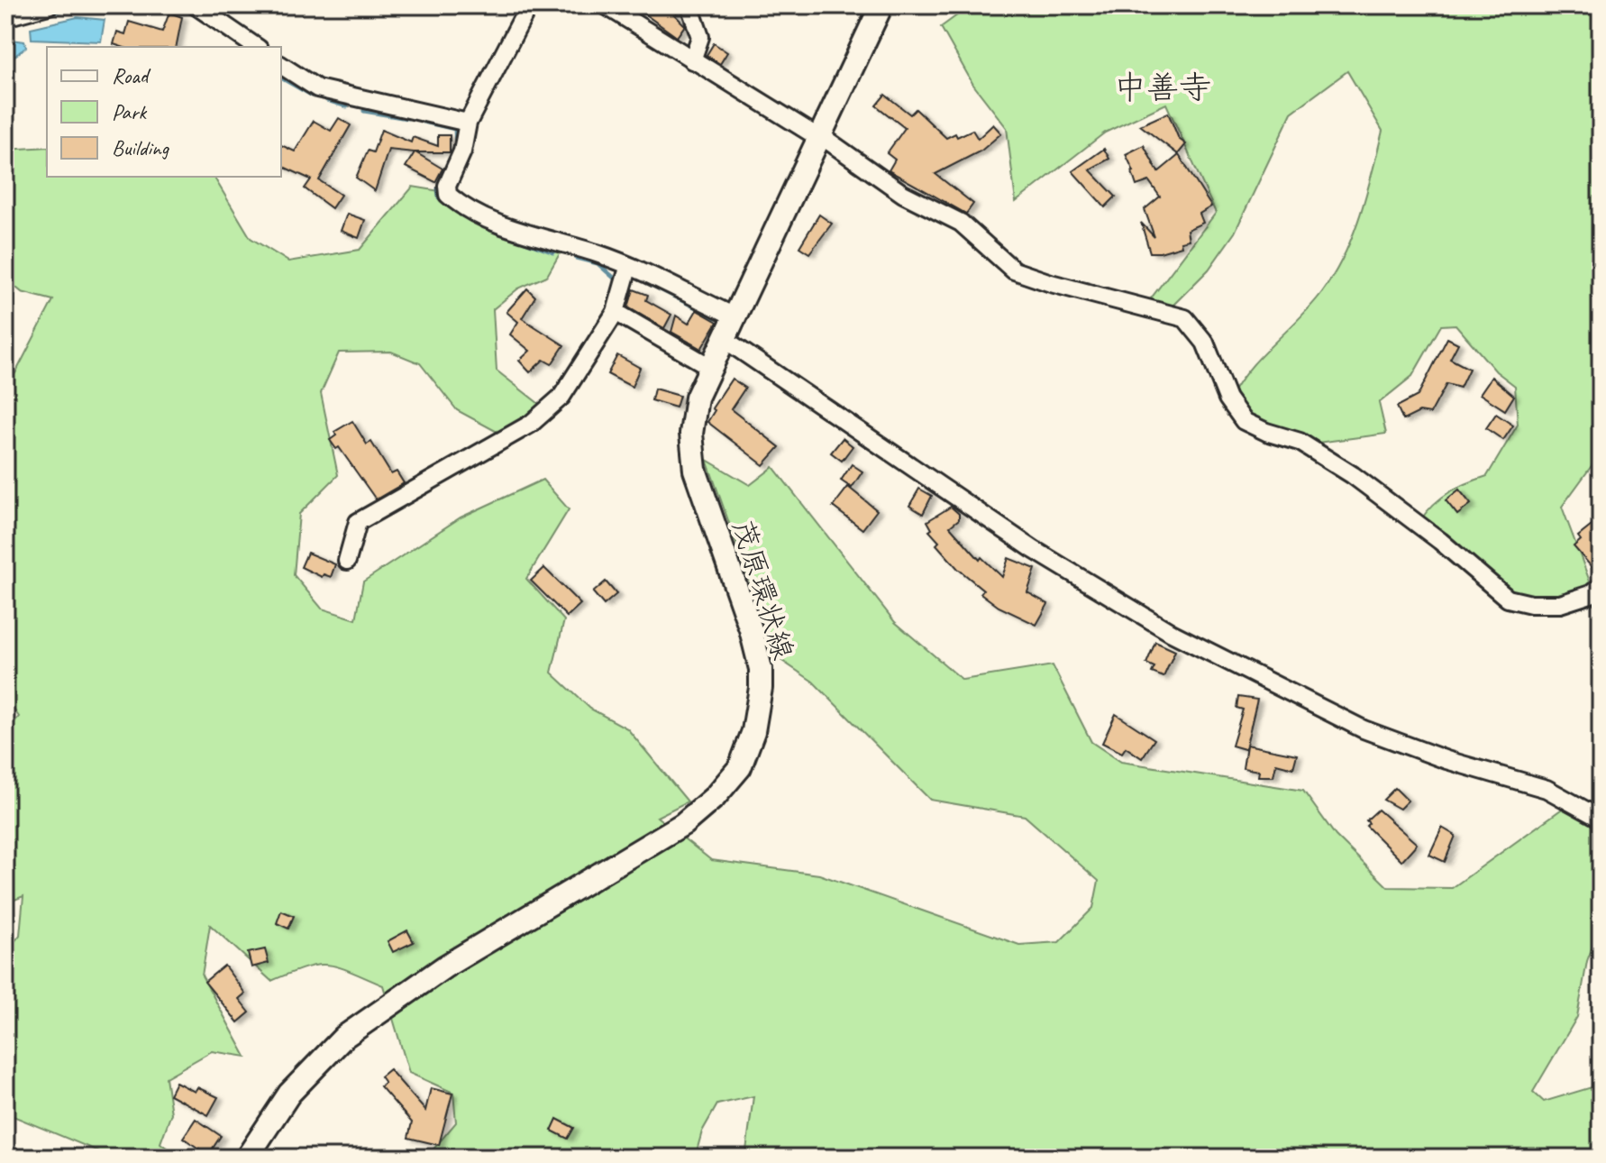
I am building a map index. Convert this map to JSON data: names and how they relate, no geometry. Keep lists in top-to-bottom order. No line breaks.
{"streets":{"main road":["茂原環状線"]},"districts":["中善寺"],"legend":["Road","Park","Building"]}
